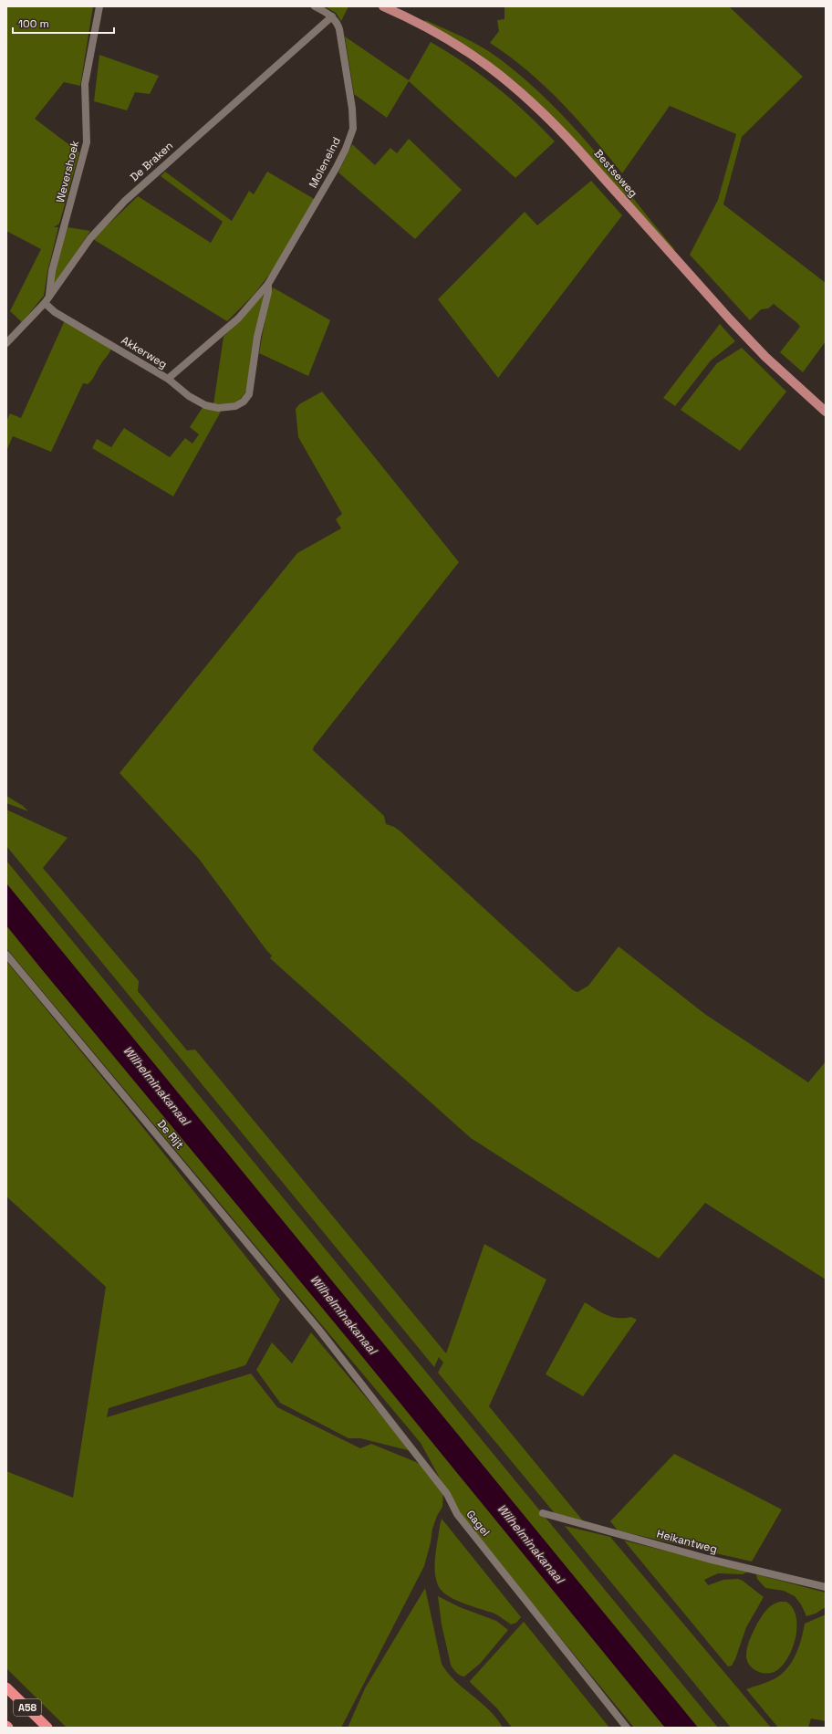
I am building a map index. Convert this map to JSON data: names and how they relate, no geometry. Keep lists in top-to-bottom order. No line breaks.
{"streets":{"highway":["A58"],"main road":["Bestseweg"],"street":["De Braken","Moleneind","Wevershoek","Akkerweg","De Rijt","Gagel","Heikantweg"]},"crossings":[["De Braken","Moleneind"],["De Braken","Wevershoek"],["De Braken","Akkerweg"],["Moleneind","Akkerweg"],["Wevershoek","Akkerweg"],["De Rijt","Gagel"]],"water":["Wilhelminakanaal"],"scale_bar":"100 m"}
